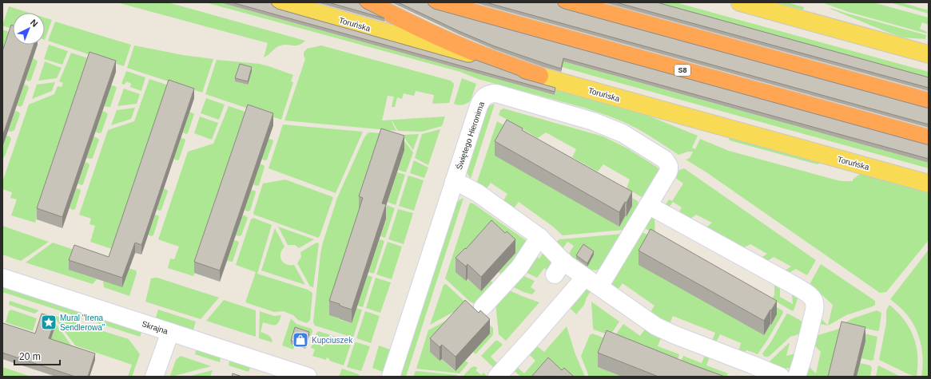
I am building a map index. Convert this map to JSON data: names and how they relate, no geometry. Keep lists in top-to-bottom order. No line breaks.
{"streets":{"highway":["S8"],"main road":["Toruńska"],"street":["Świętego Hieronima","Skrajna"]},"places":{"place":["Mural \"Irena Sendlerowa\""],"shop":["Kupciuszek"]},"scale_bar":"20 m","north":"top right"}
